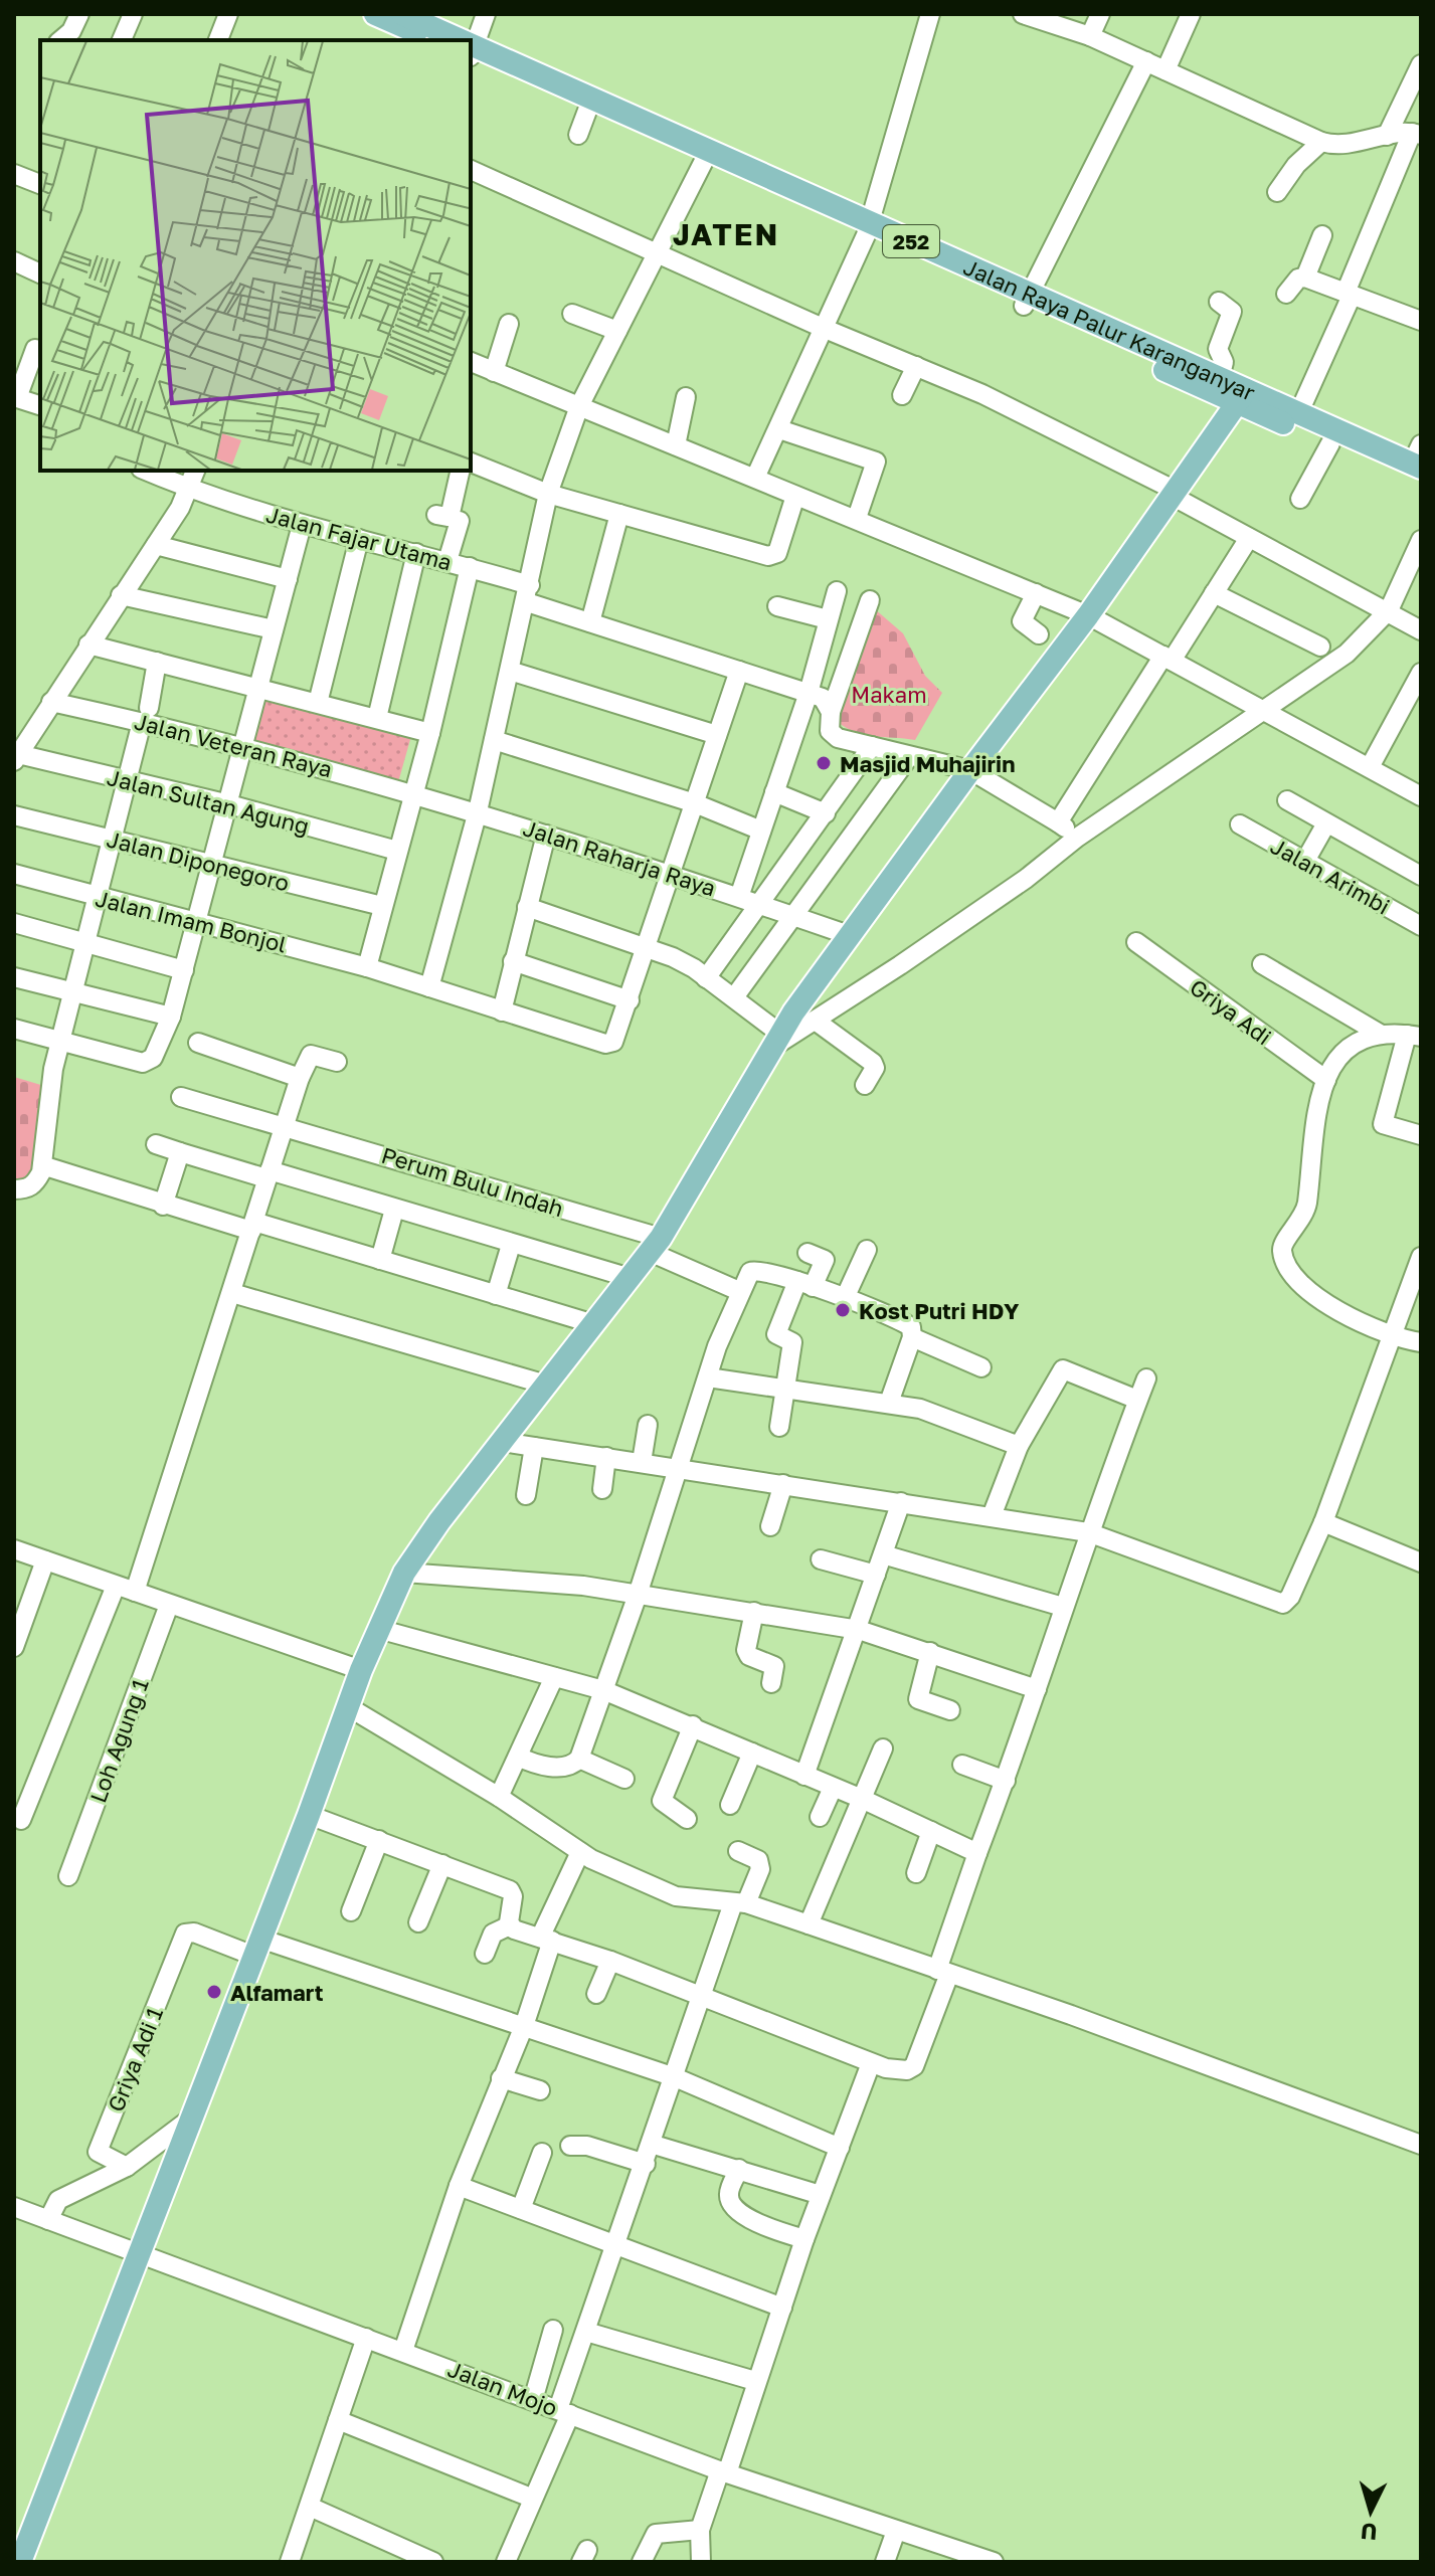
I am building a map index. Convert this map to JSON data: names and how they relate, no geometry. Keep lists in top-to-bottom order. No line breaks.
{"streets":{"main road":["252","Jalan Raya Palur Karanganyar"],"street":["Jalan Fajar Utama","Jalan Veteran Raya","Jalan Sultan Agung","Jalan Raharja Raya","Jalan Diponegoro","Jalan Arimbi","Jalan Imam Bonjol","Griya Adi","Perum Bulu Indah","Loh Agung 1","Griya Adi 1","Jalan Mojo"]},"crossings":[["Jalan Veteran Raya","Jalan Raharja Raya"]],"districts":["JATEN"],"parks":["Makam"],"places":["Masjid Muhajirin","Kost Putri HDY","Alfamart"],"north":"bottom"}
